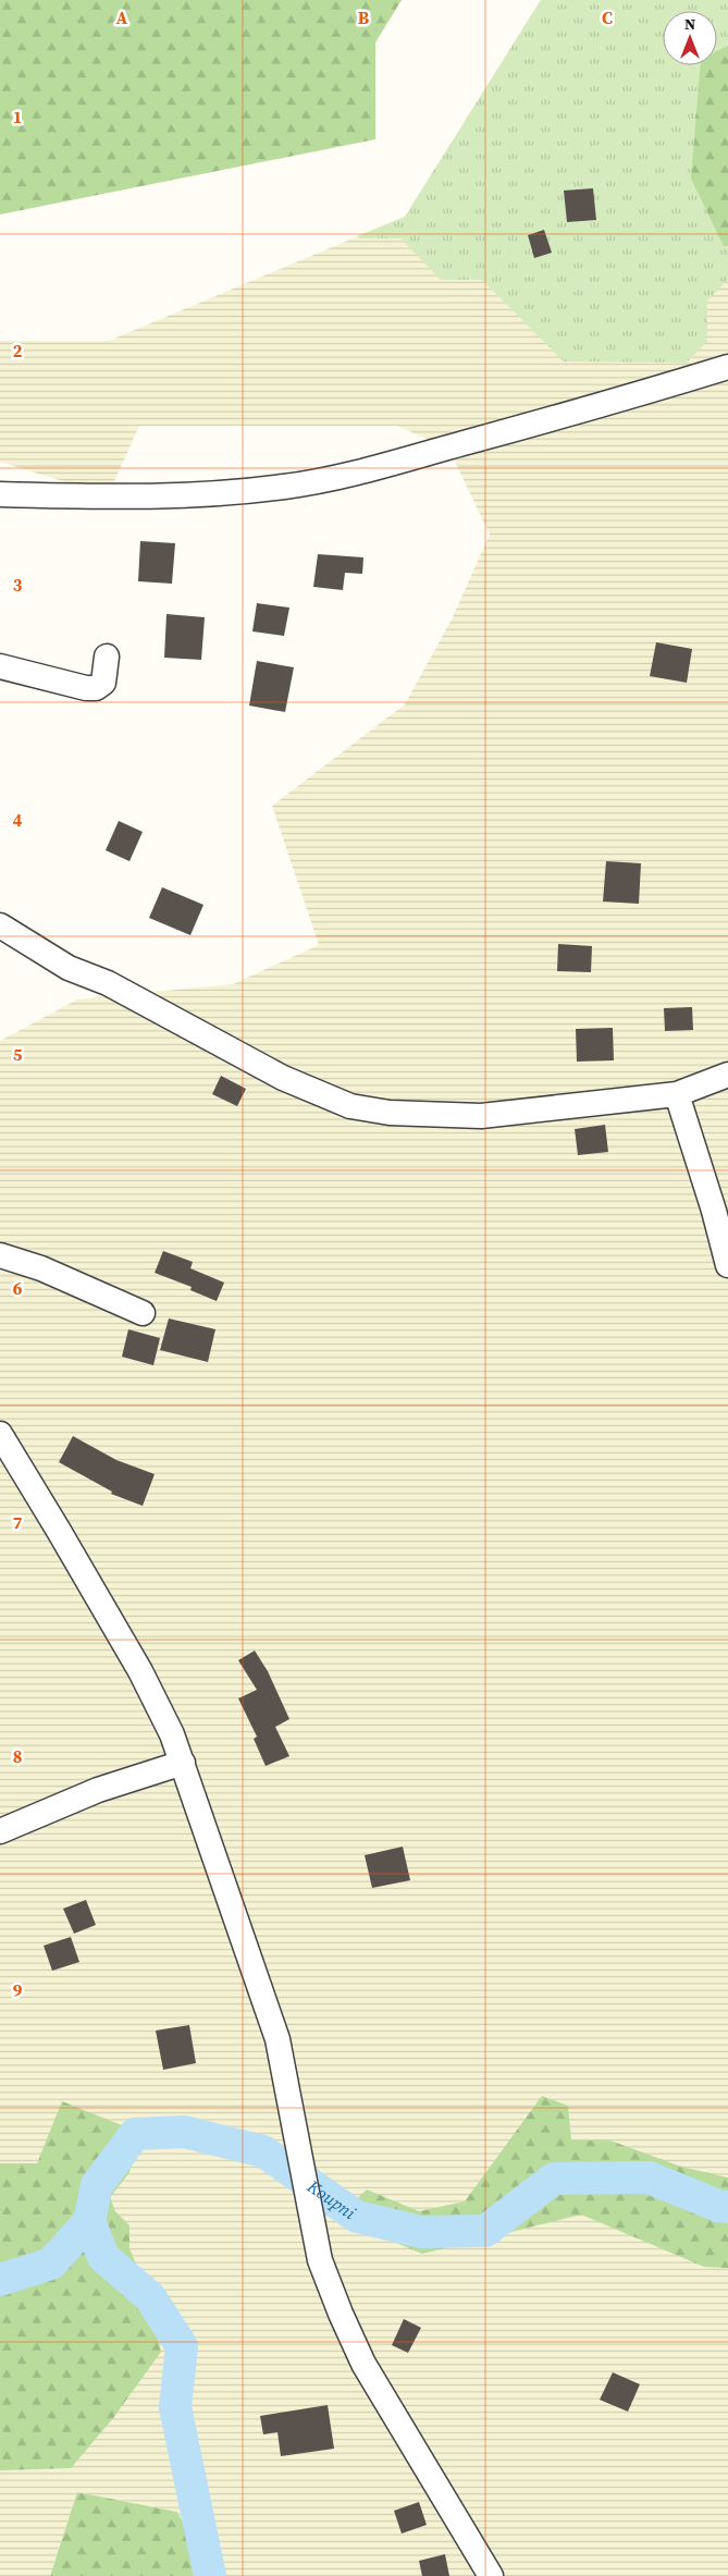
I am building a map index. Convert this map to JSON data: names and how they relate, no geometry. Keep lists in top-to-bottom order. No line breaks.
{"water":["Koupni"],"north":"top","grid":{"columns":["A","B","C"],"rows":["1","2","3","4","5","6","7","8","9"]}}
